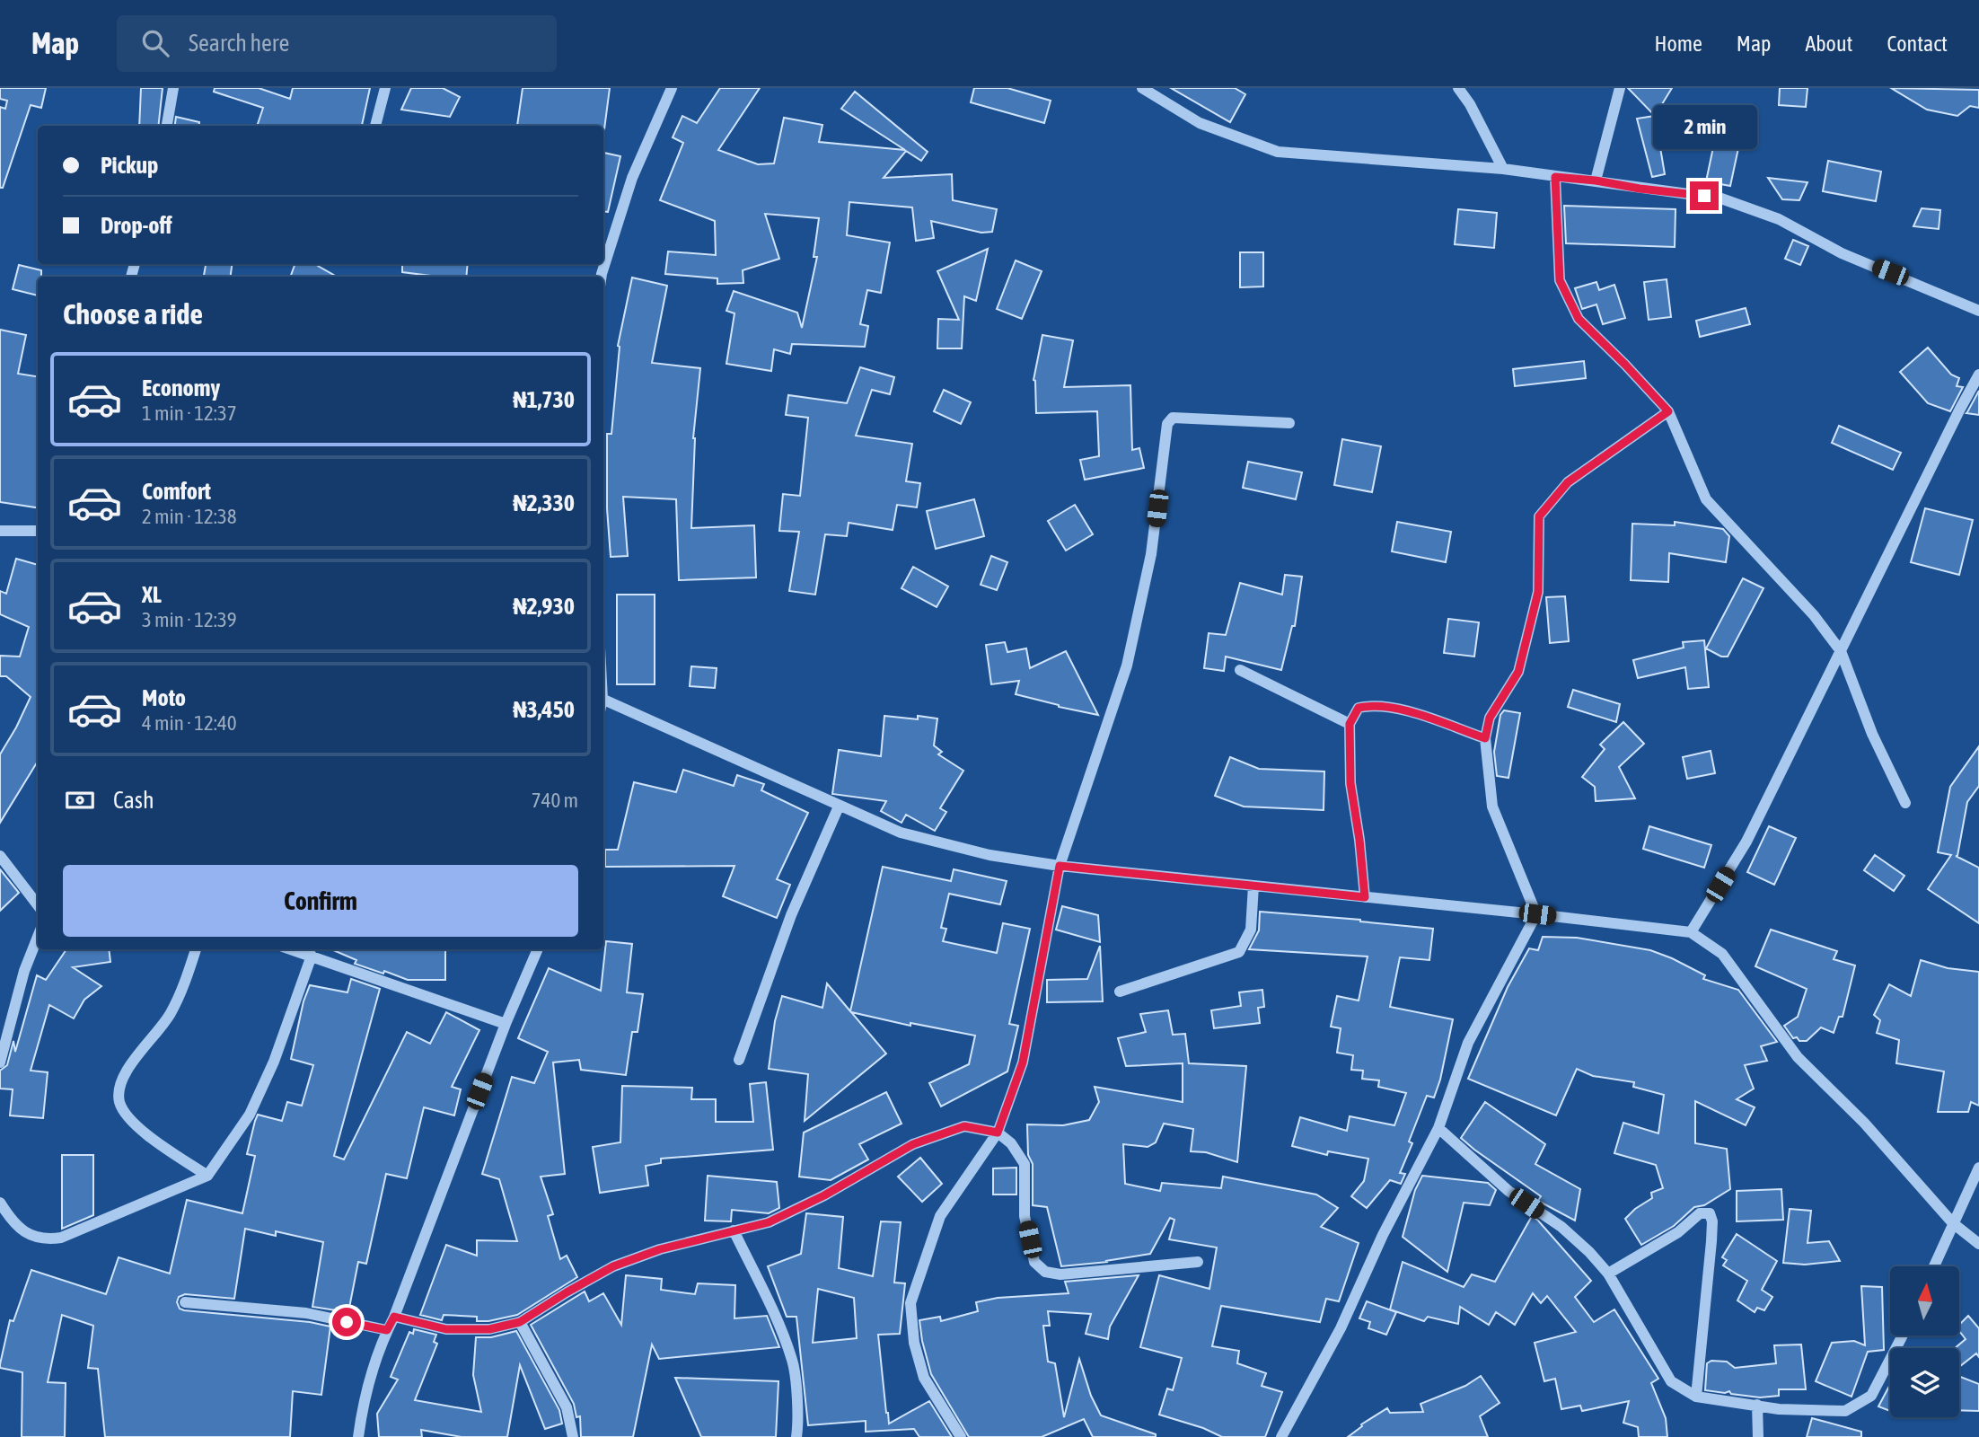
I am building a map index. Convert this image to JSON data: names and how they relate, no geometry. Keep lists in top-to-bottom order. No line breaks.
{"north":"top","page":{"header":"Map","search":"Search here","nav":["Home","Map","About","Contact"],"bubble":"2 min","banner":["Pickup","Drop-off"],"heading":"Choose a ride","list":[{"name":"Economy","note":"1 min · 12:37","value":"₦1,730"},{"name":"Comfort","note":"2 min · 12:38","value":"₦2,330"},{"name":"XL","note":"3 min · 12:39","value":"₦2,930"},{"name":"Moto","note":"4 min · 12:40","value":"₦3,450"}],"pay":["Cash","740 m"],"buttons":"Confirm"}}
